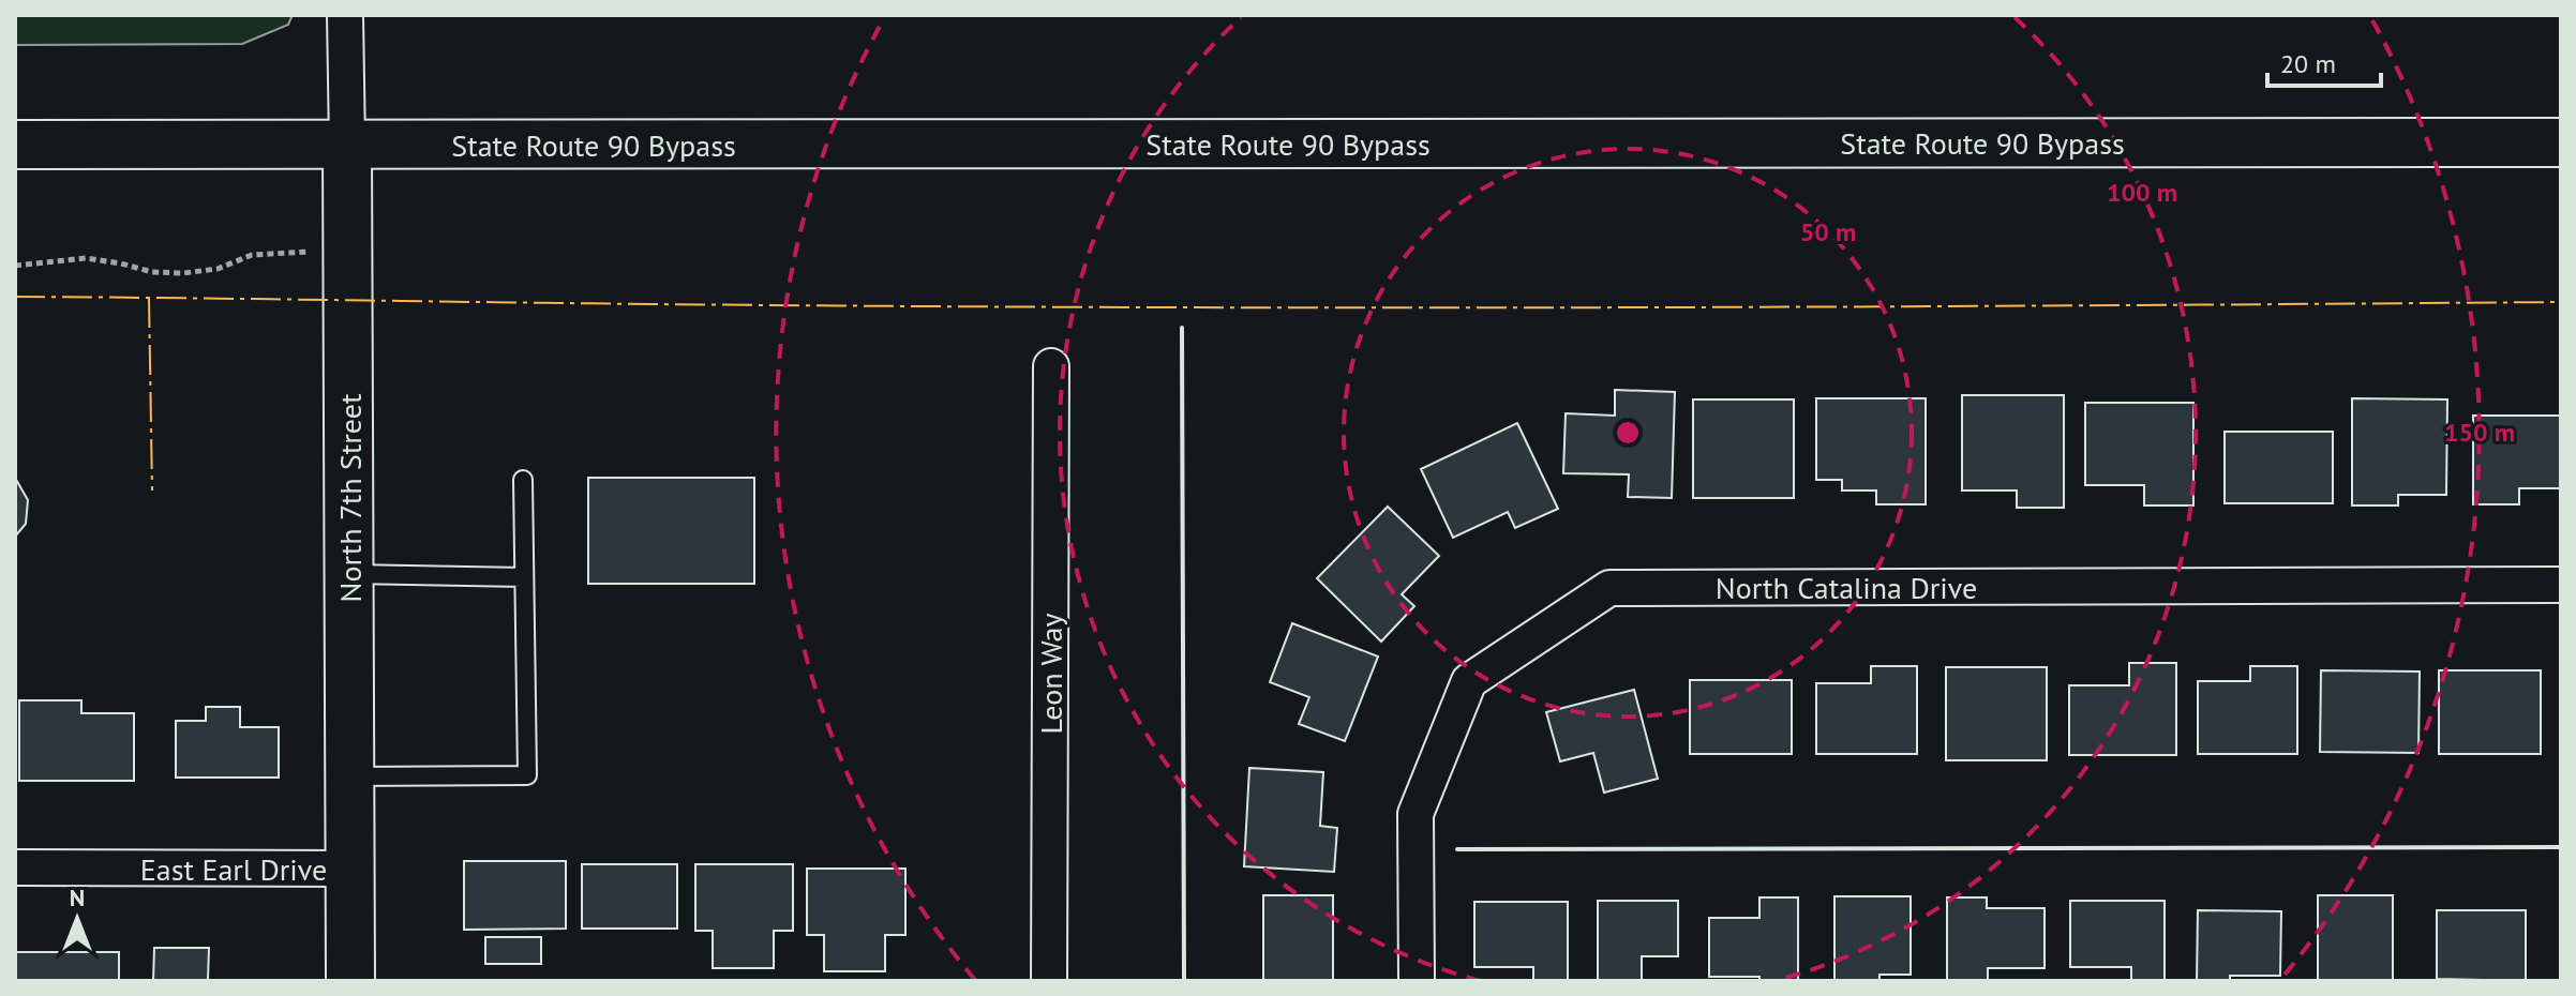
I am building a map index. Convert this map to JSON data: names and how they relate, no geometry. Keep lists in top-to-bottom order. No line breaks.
{"streets":{"main road":["State Route 90 Bypass","North 7th Street"],"street":["North Catalina Drive","Leon Way","East Earl Drive"]},"crossings":[["State Route 90 Bypass","North 7th Street"],["North 7th Street","East Earl Drive"]],"scale_bar":"20 m","north":"top","rings":["100 m","50 m","150 m"]}
